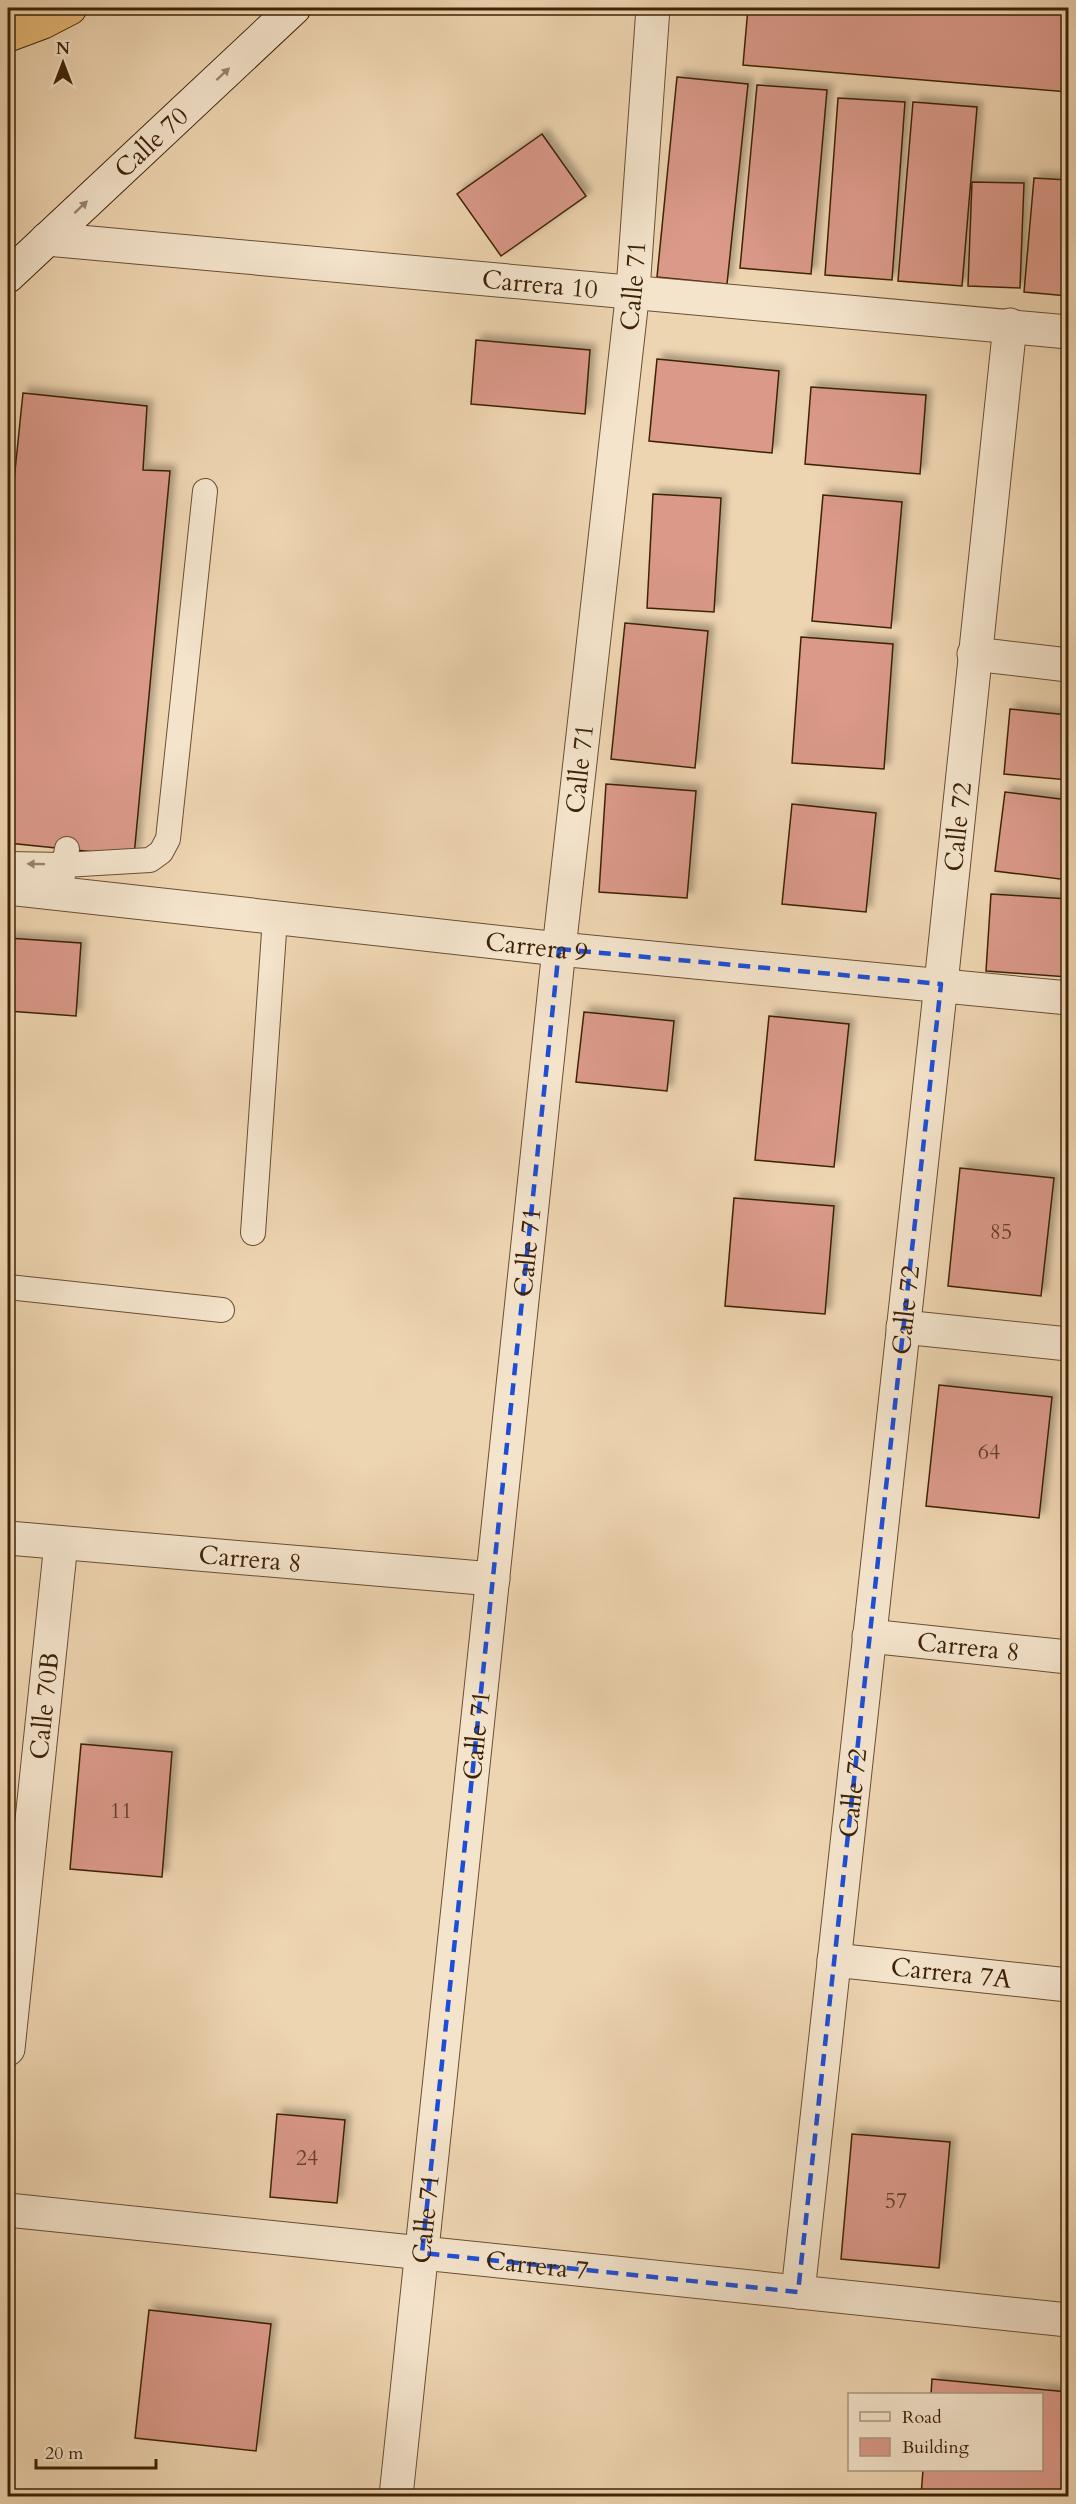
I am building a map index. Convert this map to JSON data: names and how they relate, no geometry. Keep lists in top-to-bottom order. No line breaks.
{"streets":{"street":["Calle 70","Carrera 10","Calle 71","Calle 72","Carrera 9","Carrera 8","Calle 70B","Carrera 7A","Carrera 7"]},"crossings":[["Calle 70","Carrera 10"],["Carrera 10","Calle 71"],["Carrera 10","Calle 72"],["Calle 71","Carrera 9"],["Calle 71","Carrera 8"],["Calle 71","Carrera 7"],["Calle 72","Carrera 9"],["Calle 72","Carrera 8"],["Calle 72","Carrera 7A"],["Calle 72","Carrera 7"],["Carrera 8","Calle 70B"]],"one_way":["Calle 70"],"house_numbers":["85","64","11","24","57"],"legend":["Road","Building"],"scale_bar":"20 m","north":"top"}
